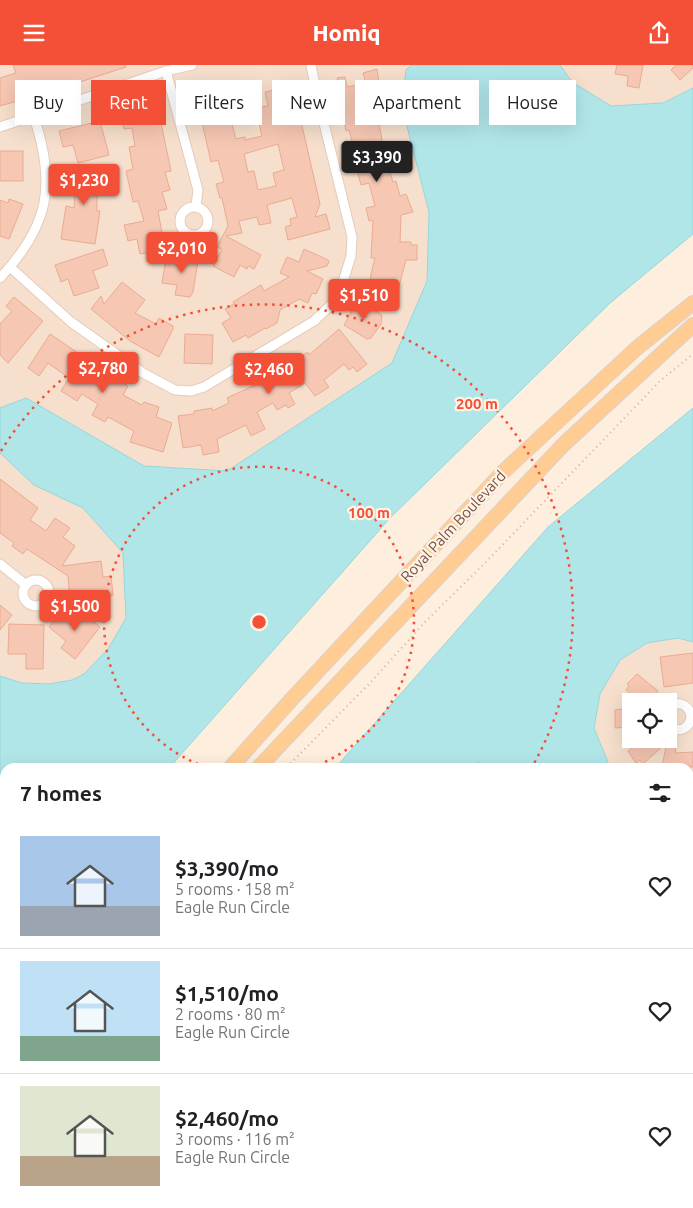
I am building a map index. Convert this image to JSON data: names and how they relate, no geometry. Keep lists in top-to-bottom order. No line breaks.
{"streets":{"main road":["Royal Palm Boulevard"]},"page":{"header":"Homiq","chip":["Buy","Rent","Filters","New","Apartment","House"],"price":["$3,390","$1,230","$2,010","$1,510","$2,780","$2,460","$1,500"],"heading":"7 homes","list":[{"name":"$3,390/mo","note":"5 rooms · 158 m² · Eagle Run Circle"},{"name":"$1,510/mo","note":"2 rooms · 80 m² · Eagle Run Circle"},{"name":"$2,460/mo","note":"3 rooms · 116 m² · Eagle Run Circle"}]},"rings":["200 m","100 m"]}
